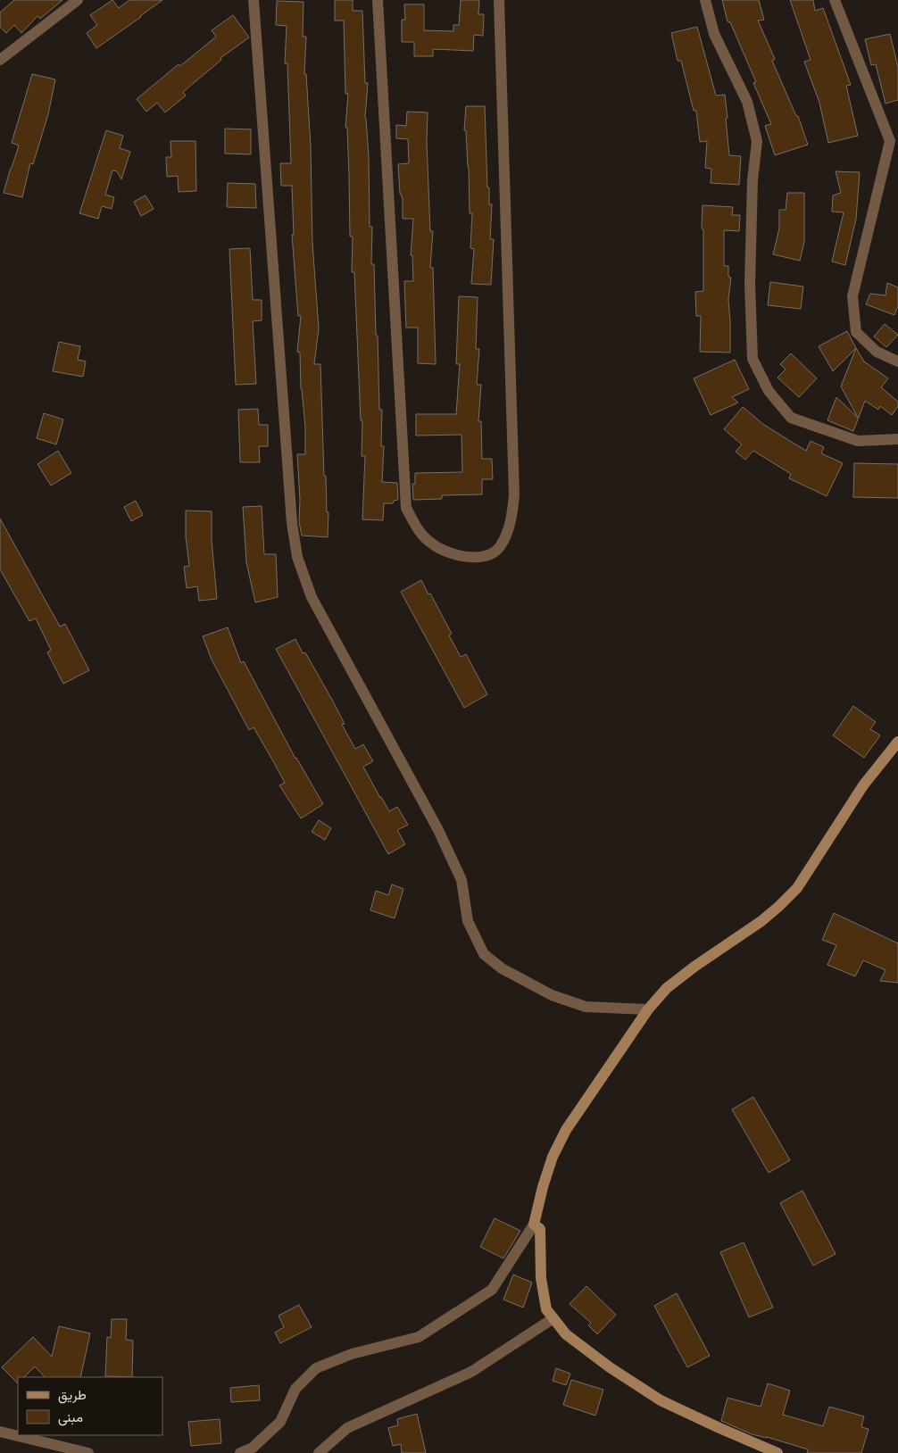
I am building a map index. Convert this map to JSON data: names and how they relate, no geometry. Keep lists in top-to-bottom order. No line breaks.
{"legend":["طريق","مبنى"]}
